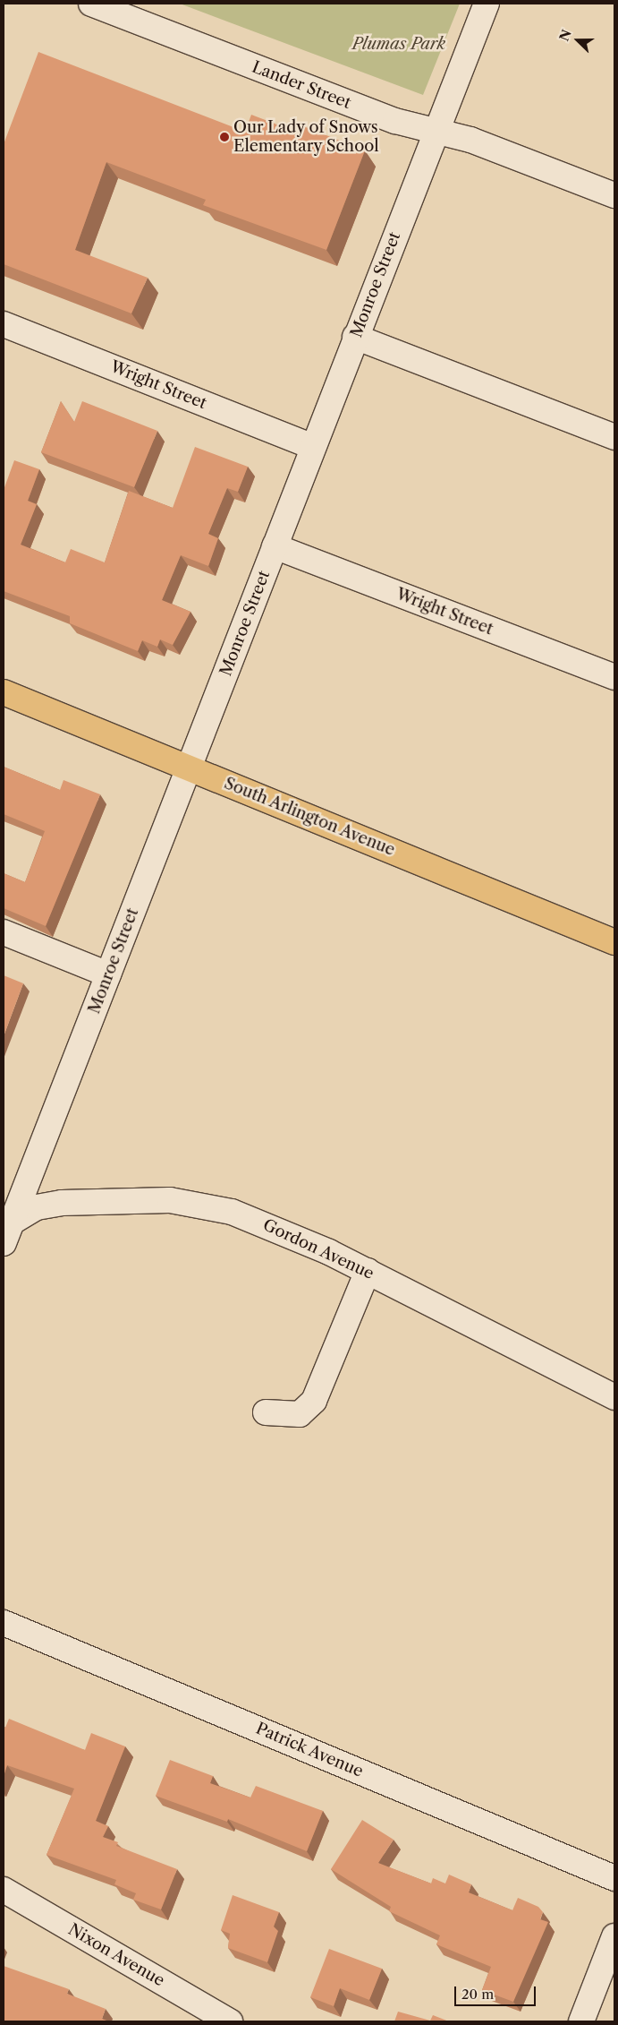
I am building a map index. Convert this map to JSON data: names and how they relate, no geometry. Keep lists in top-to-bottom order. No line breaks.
{"streets":{"main road":["South Arlington Avenue"],"street":["Lander Street","Monroe Street","Wright Street","Gordon Avenue","Patrick Avenue","Nixon Avenue"]},"crossings":[["Lander Street","Monroe Street"],["Monroe Street","Wright Street"],["Monroe Street","South Arlington Avenue"],["Monroe Street","Gordon Avenue"]],"parks":["Plumas Park"],"places":["Our Lady of Snows Elementary School"],"scale_bar":"20 m","north":"left"}
